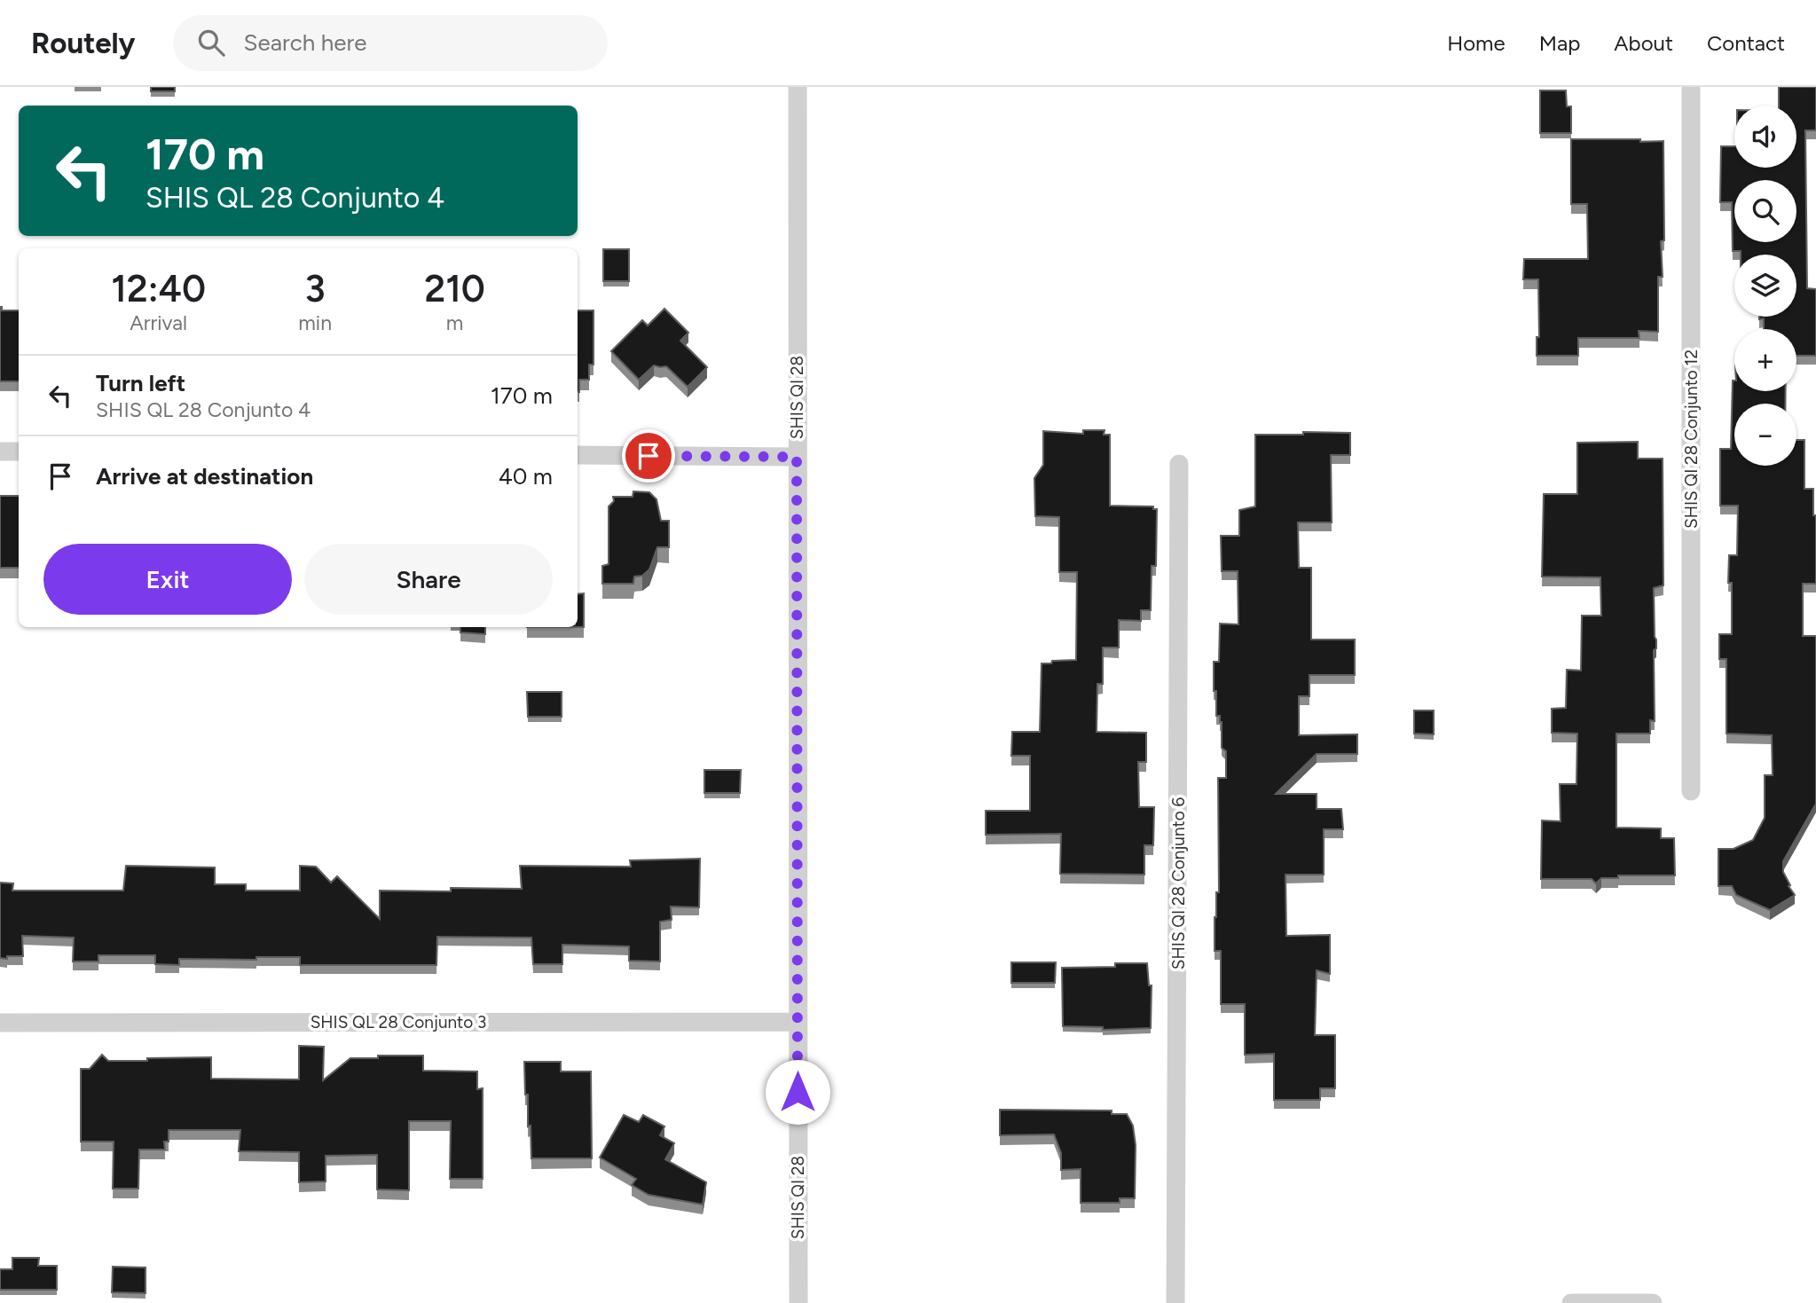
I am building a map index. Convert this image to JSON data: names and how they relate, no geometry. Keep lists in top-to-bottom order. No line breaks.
{"streets":{"street":["SHIS QI 28","SHIS QI 28 Conjunto 12","SHIS QI 28 Conjunto 6","SHIS QL 28 Conjunto 3"]},"crossings":[["SHIS QI 28","SHIS QL 28 Conjunto 3"]],"page":{"header":"Routely","search":"Search here","nav":["Home","Map","About","Contact"],"map_buttons":["+","−"],"turn":["170 m","SHIS QL 28 Conjunto 4"],"eta":["12:40","Arrival","3","min","210","m"],"list":[{"name":"Turn left","note":"SHIS QL 28 Conjunto 4","value":"170 m"},{"name":"Arrive at destination","value":"40 m"}],"buttons":["Exit","Share"]}}
